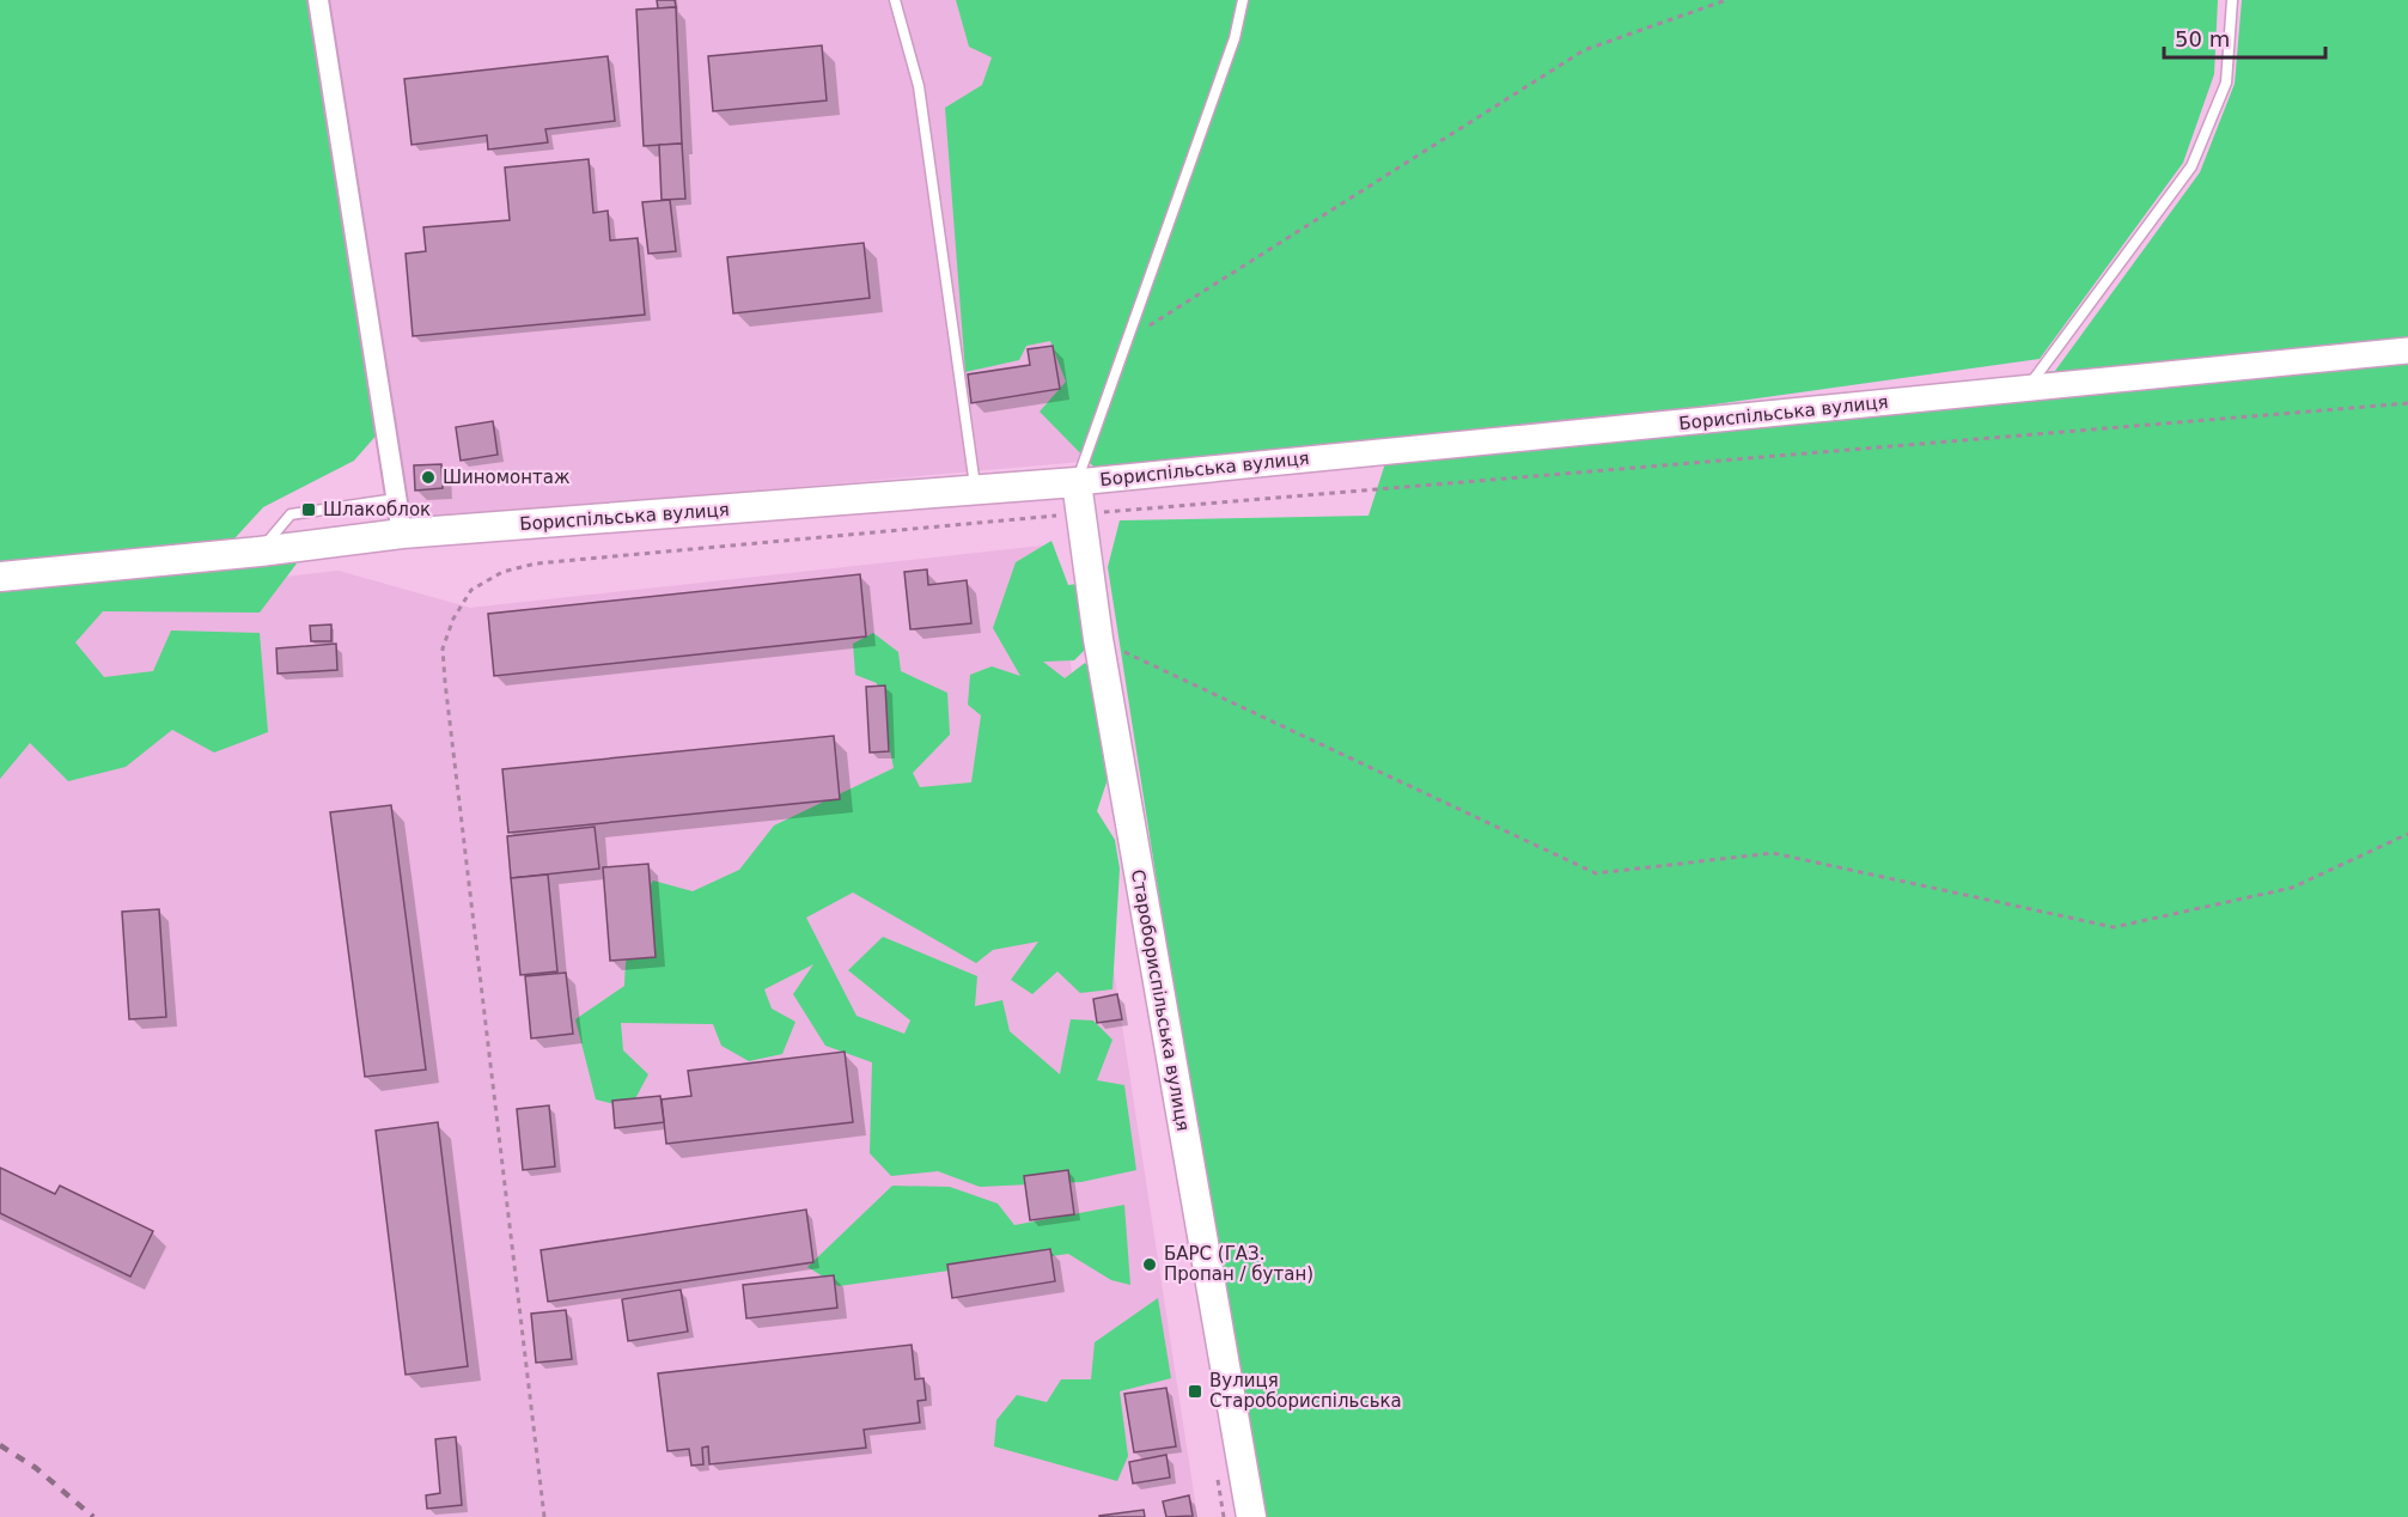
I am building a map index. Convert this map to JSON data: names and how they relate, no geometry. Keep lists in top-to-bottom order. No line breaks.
{"streets":{"main road":["Бориспільська вулиця","Старобориспільська вулиця"]},"crossings":[["Бориспільська вулиця","Старобориспільська вулиця"]],"places":{"other":["Шиномонтаж","БАРС (ГАЗ. Пропан / бутан)"],"transit":["Шлакоблок","Вулиця Старобориспільська"]},"scale_bar":"50 m"}
